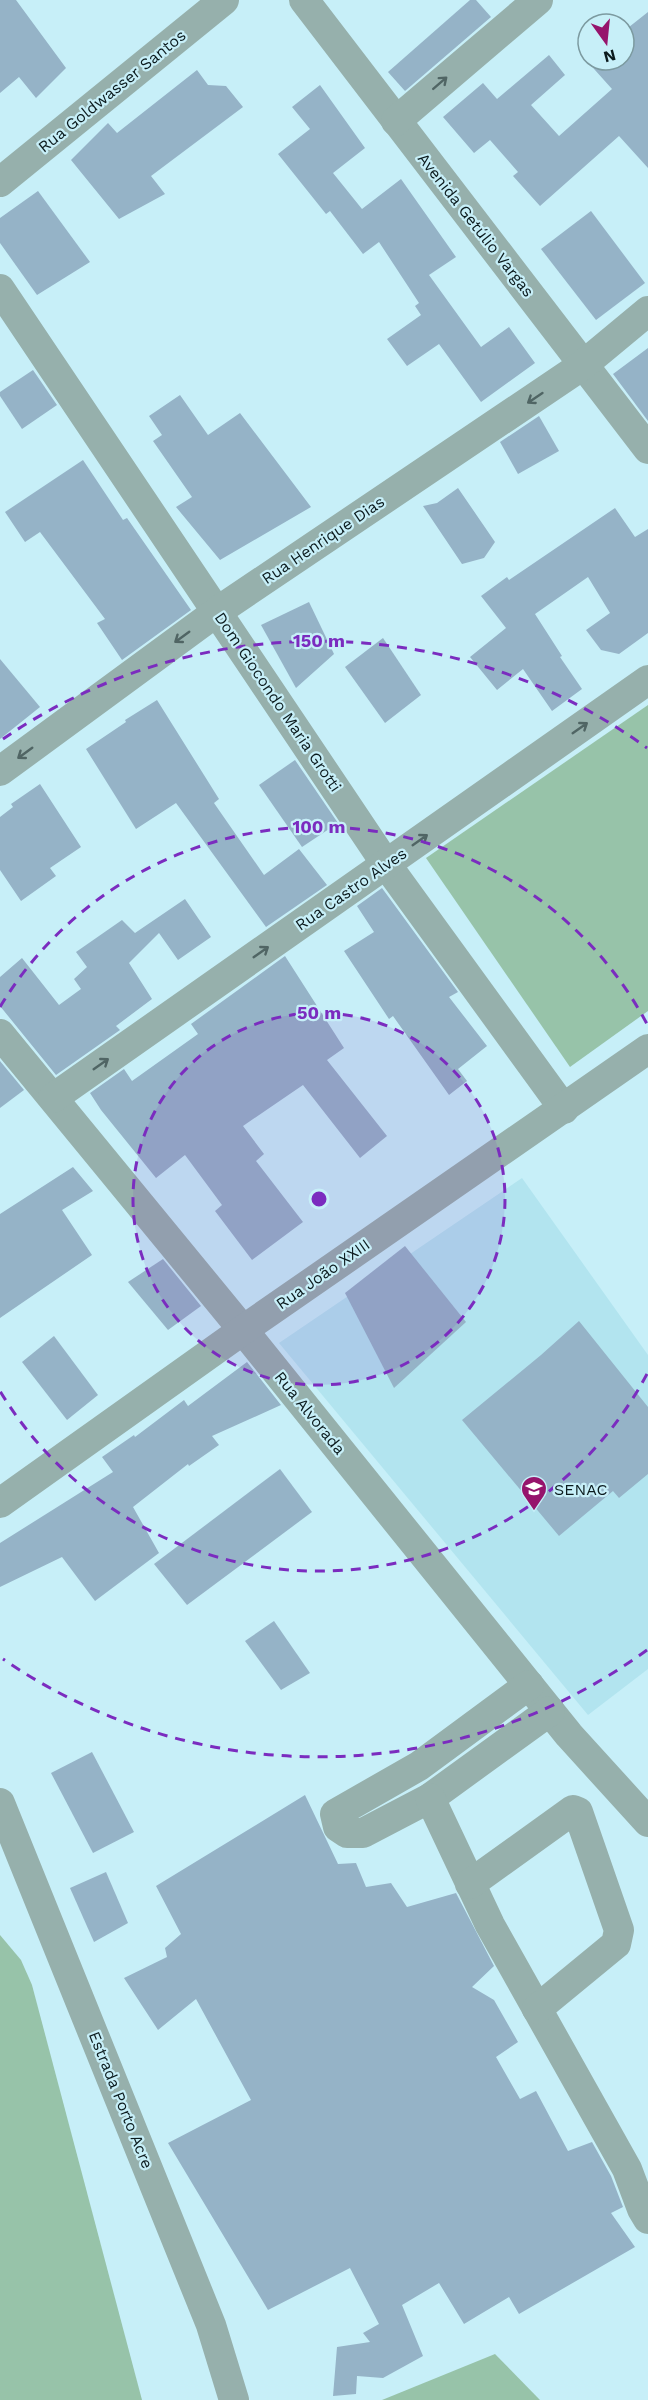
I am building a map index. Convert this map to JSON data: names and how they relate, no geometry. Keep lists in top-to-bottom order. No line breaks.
{"streets":{"street":["Rua Goldwasser Santos","Avenida Getúlio Vargas","Rua Henrique Dias","Dom Giocondo Maria Grotti","Rua Castro Alves","Rua João XXIII","Rua Alvorada","Estrada Porto Acre"]},"crossings":[["Avenida Getúlio Vargas","Rua Henrique Dias"],["Rua Henrique Dias","Dom Giocondo Maria Grotti"],["Dom Giocondo Maria Grotti","Rua Castro Alves"],["Dom Giocondo Maria Grotti","Rua João XXIII"],["Rua Castro Alves","Rua Alvorada"],["Rua João XXIII","Rua Alvorada"]],"one_way":["Rua Henrique Dias","Rua Castro Alves"],"places":{"school or university":["SENAC"]},"north":"bottom","rings":["150 m","100 m","50 m"]}
